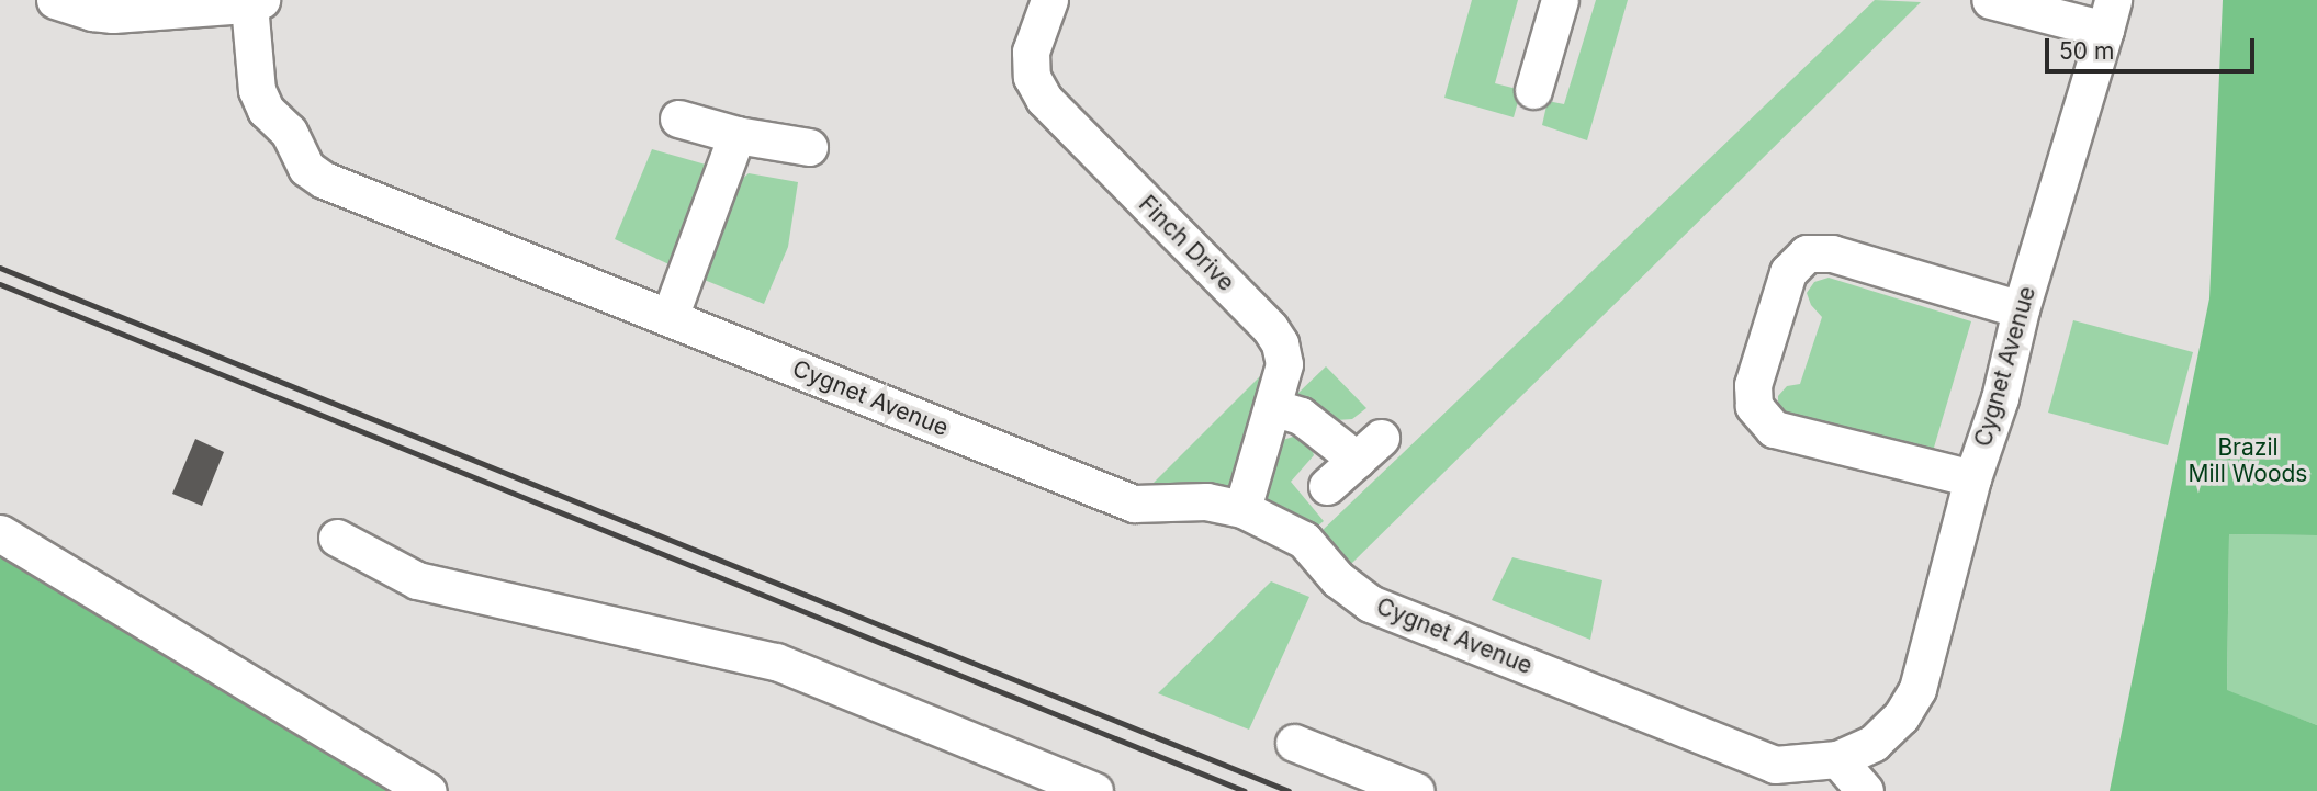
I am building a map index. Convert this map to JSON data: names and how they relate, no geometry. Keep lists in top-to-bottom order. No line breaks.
{"streets":{"street":["Finch Drive","Cygnet Avenue"]},"crossings":[["Finch Drive","Cygnet Avenue"]],"parks":["Brazil Mill Woods"],"scale_bar":"50 m"}
